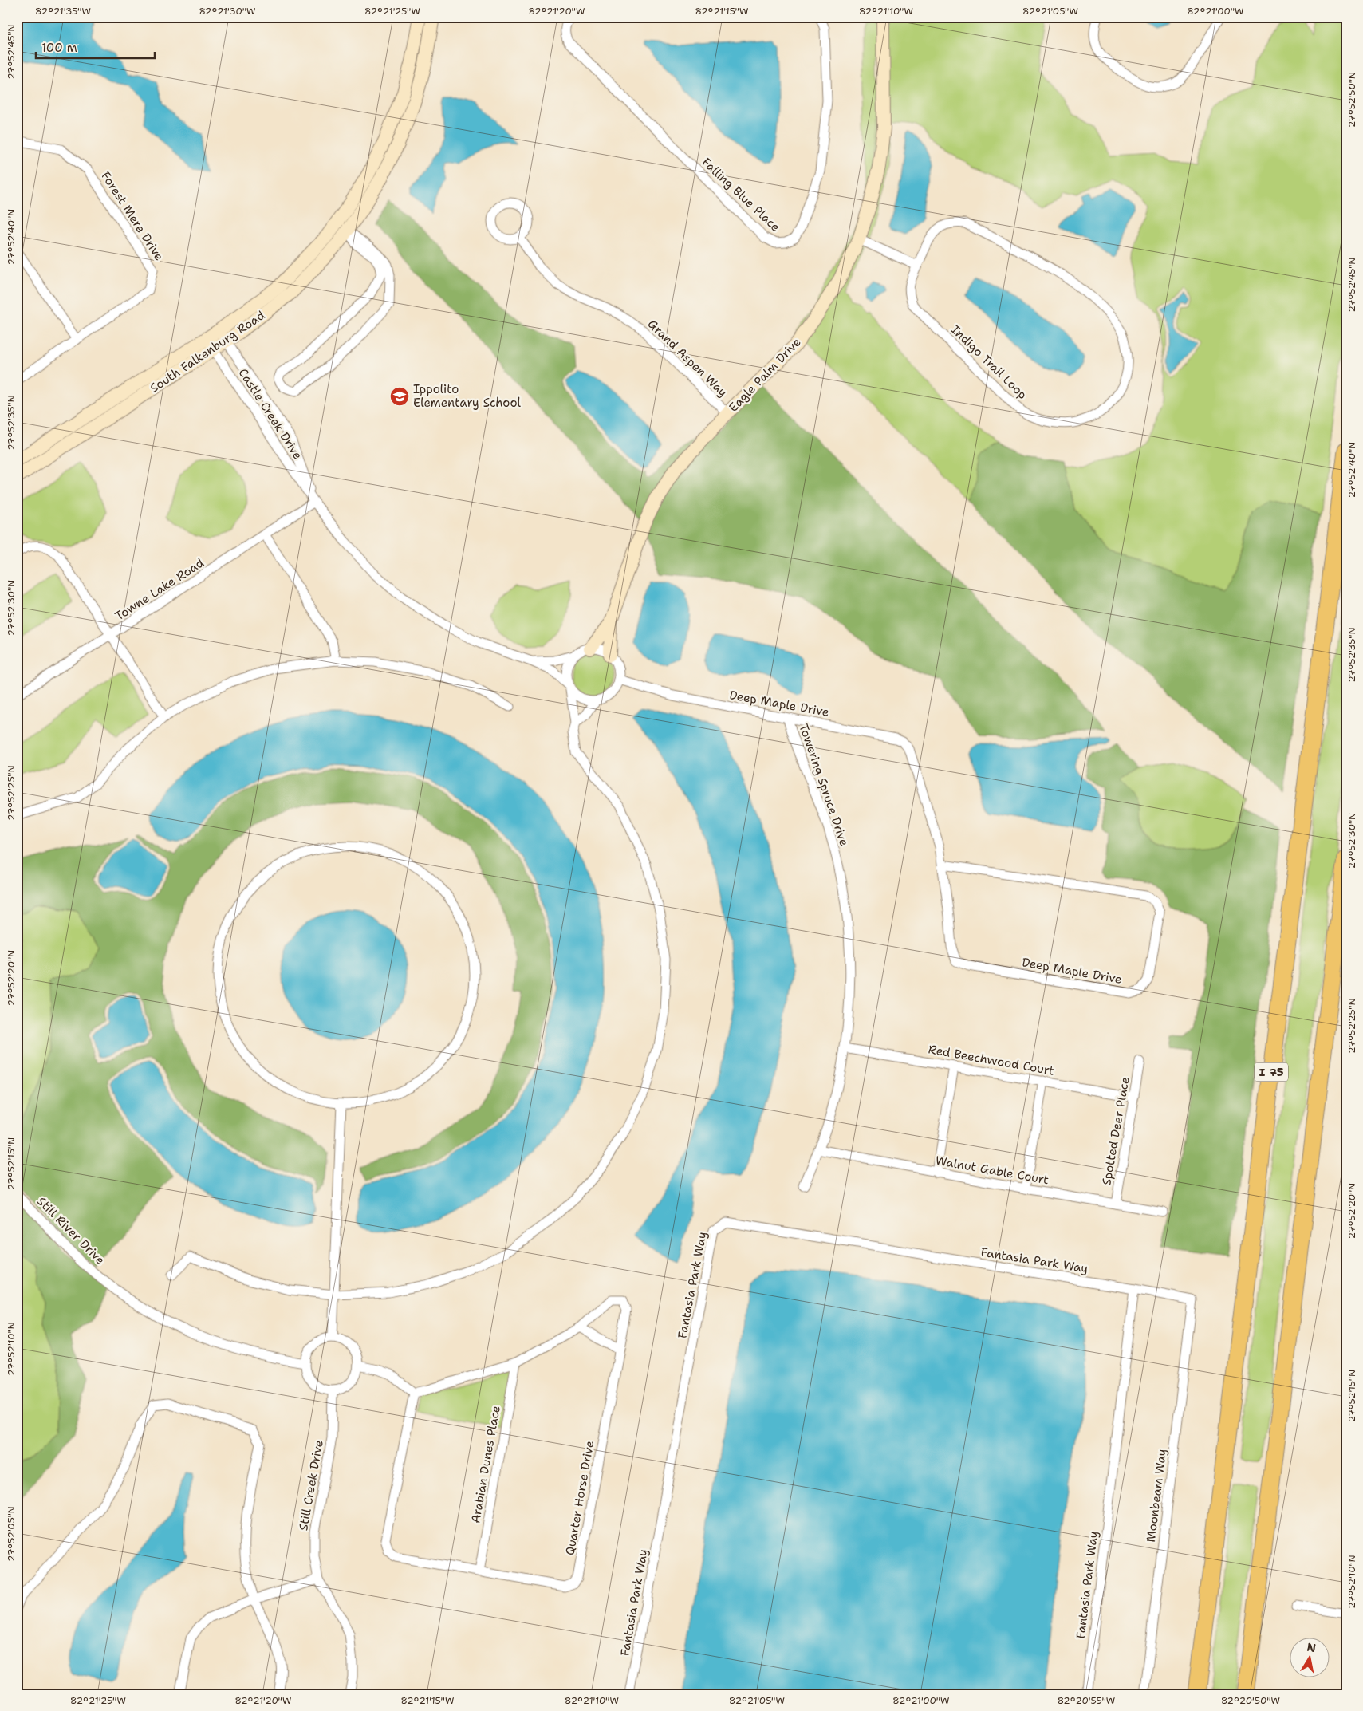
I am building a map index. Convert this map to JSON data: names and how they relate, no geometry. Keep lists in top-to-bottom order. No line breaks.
{"streets":{"highway":["I 75"],"street":["Falling Blue Place","Forest Mere Drive","South Falkenburg Road","Grand Aspen Way","Indigo Trail Loop","Eagle Palm Drive","Castle Creek Drive","Towne Lake Road","Deep Maple Drive","Towering Spruce Drive","Red Beechwood Court","Spotted Deer Place","Walnut Gable Court","Still River Drive","Fantasia Park Way","Arabian Dunes Place","Still Creek Drive","Moonbeam Way","Quarter Horse Drive"]},"crossings":[["South Falkenburg Road","Castle Creek Drive"],["Grand Aspen Way","Eagle Palm Drive"],["Eagle Palm Drive","Castle Creek Drive"],["Eagle Palm Drive","Deep Maple Drive"],["Castle Creek Drive","Towne Lake Road"],["Castle Creek Drive","Deep Maple Drive"],["Deep Maple Drive","Towering Spruce Drive"],["Towering Spruce Drive","Red Beechwood Court"],["Towering Spruce Drive","Walnut Gable Court"],["Red Beechwood Court","Spotted Deer Place"],["Spotted Deer Place","Walnut Gable Court"],["Still River Drive","Still Creek Drive"],["Fantasia Park Way","Moonbeam Way"],["Arabian Dunes Place","Quarter Horse Drive"]],"places":{"school or university":["Ippolito Elementary School"]},"scale_bar":"100 m","north":"top","coordinates":["82°21'35\"W","82°21'30\"W","82°21'25\"W","82°21'20\"W","82°21'15\"W","82°21'10\"W","82°21'05\"W","82°21'00\"W","27°52'45\"N","27°52'50\"N","27°52'40\"N","27°52'35\"N","27°52'30\"N","27°52'25\"N","27°52'20\"N","27°52'15\"N","27°52'10\"N","27°52'05\"N","82°20'55\"W","82°20'50\"W"]}
